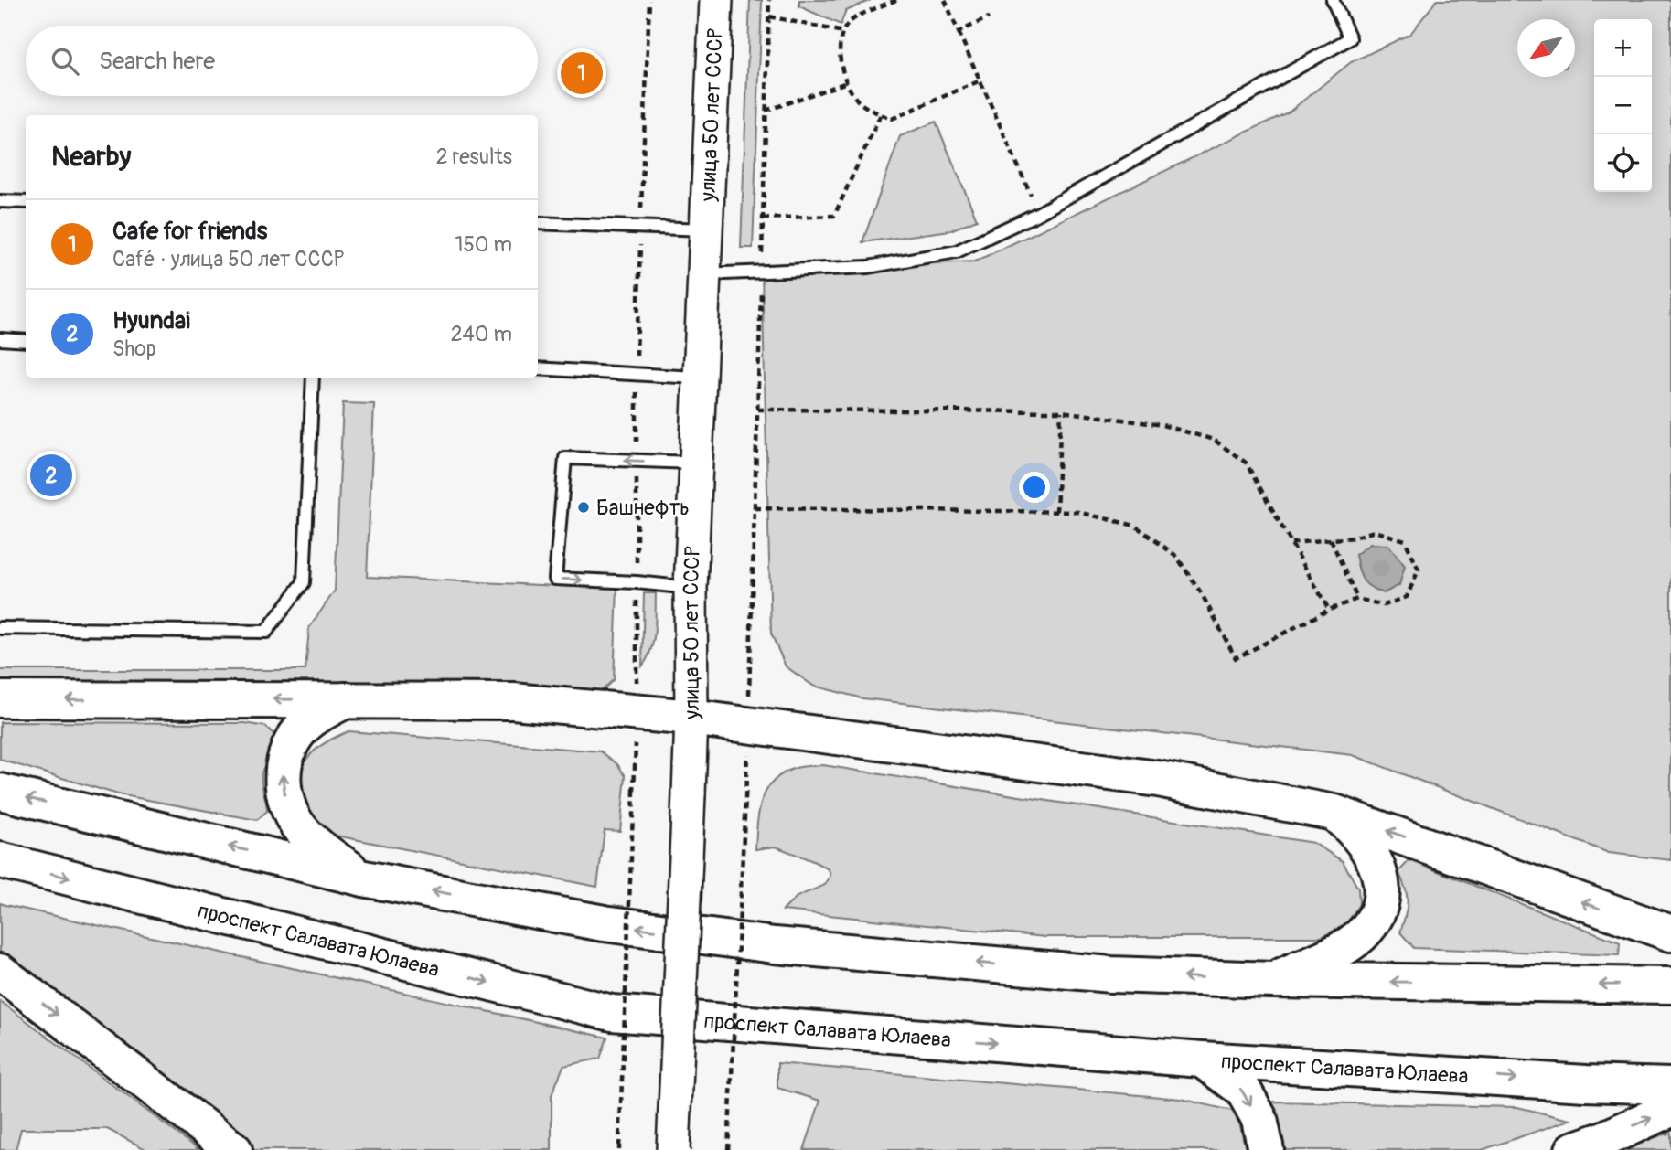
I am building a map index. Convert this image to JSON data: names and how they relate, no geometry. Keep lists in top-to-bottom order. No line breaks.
{"streets":{"main road":["улица 50 лет СССР","проспект Салавата Юлаева"]},"places":["Башнефть"],"north":"bottom left","page":{"map_buttons":["+","−"],"search":"Search here","pins":["1","2"],"heading":["Nearby","2 results"],"list":[{"mark":"1","name":"Cafe for friends","note":"Café · улица 50 лет СССР","value":"150 m"},{"mark":"2","name":"Hyundai","note":"Shop","value":"240 m"}]}}
